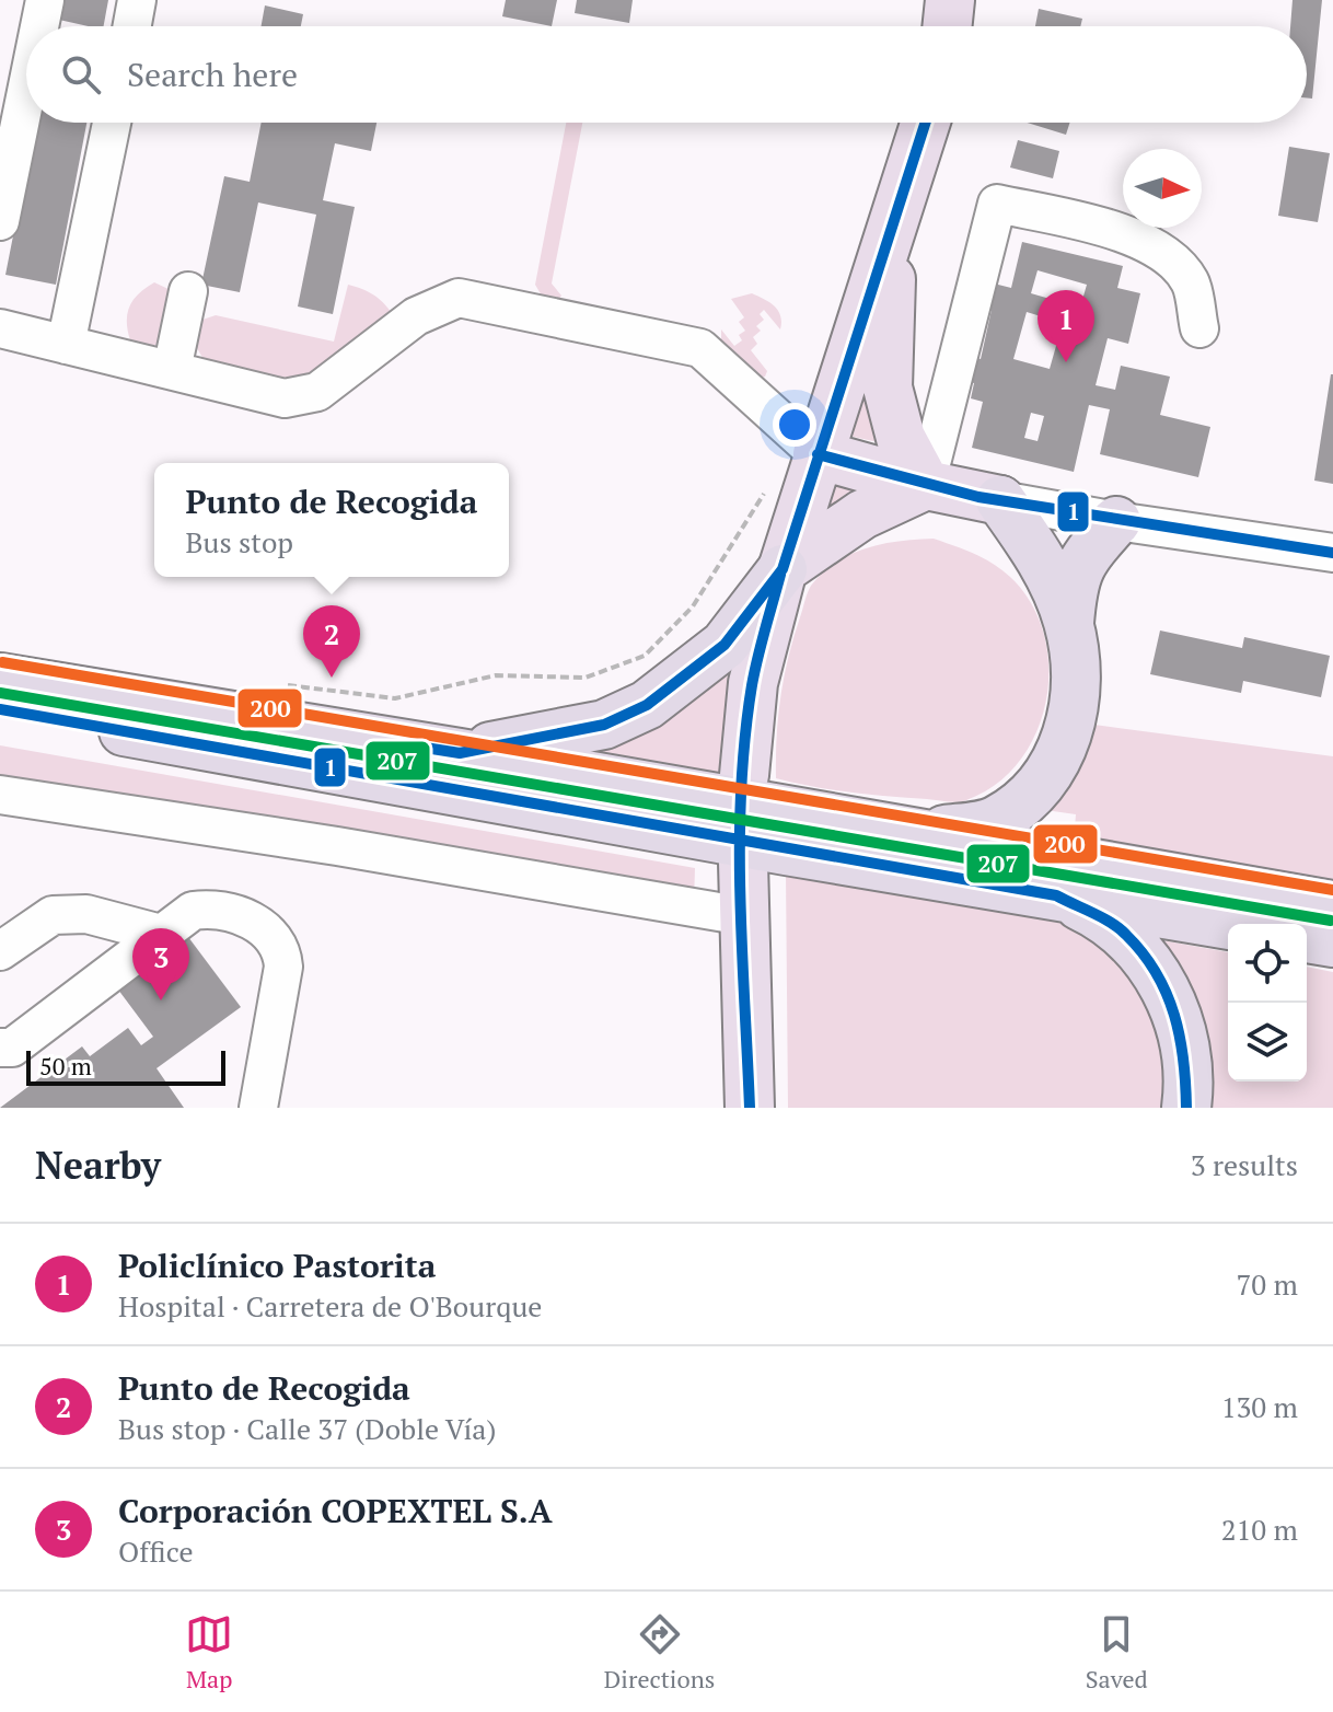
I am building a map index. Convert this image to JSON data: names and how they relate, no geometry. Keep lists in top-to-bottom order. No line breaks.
{"lines":["transit line 1","transit line 200","transit line 207"],"scale_bar":"50 m","north":"right","page":{"search":"Search here","pins":["1","2","3"],"popup":["Punto de Recogida","Bus stop"],"scale":"50 m","heading":["Nearby","3 results"],"list":[{"mark":"1","name":"Policlínico Pastorita","note":"Hospital · Carretera de O'Bourque","value":"70 m"},{"mark":"2","name":"Punto de Recogida","note":"Bus stop · Calle 37 (Doble Vía)","value":"130 m"},{"mark":"3","name":"Corporación COPEXTEL S.A","note":"Office","value":"210 m"}],"nav":["Map","Directions","Saved"]}}
